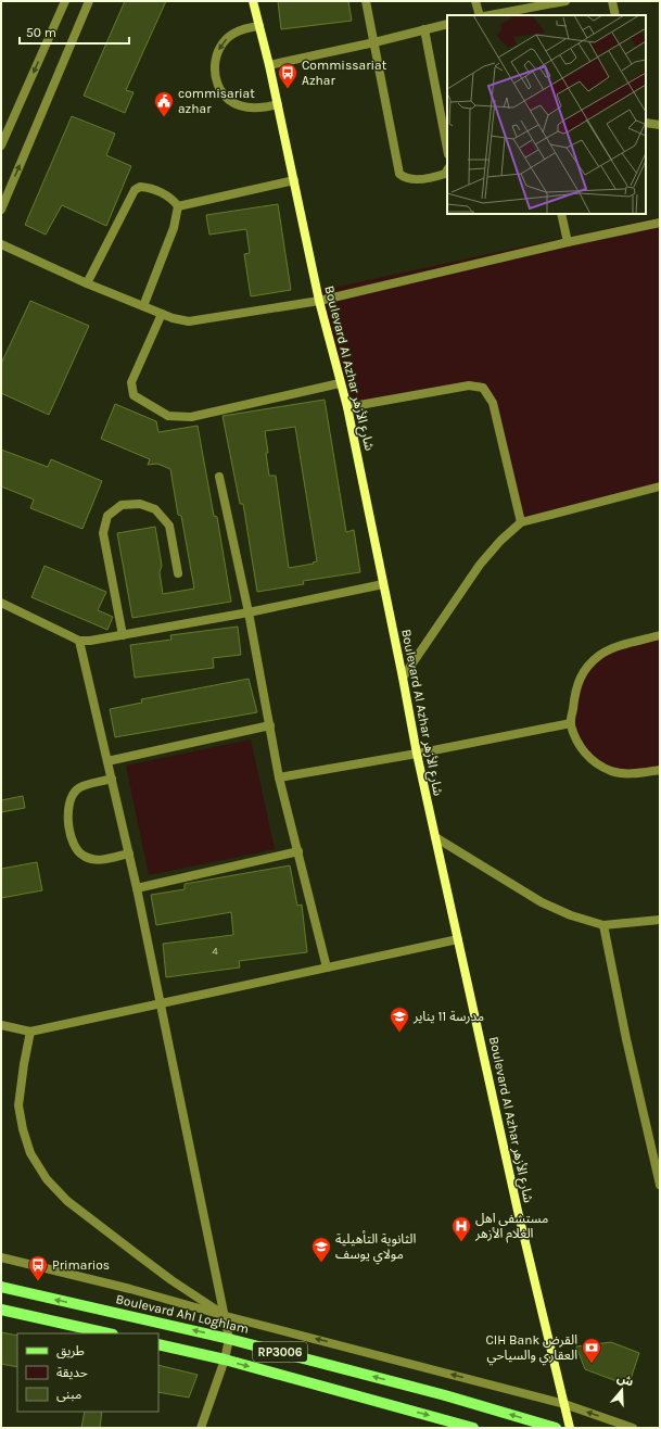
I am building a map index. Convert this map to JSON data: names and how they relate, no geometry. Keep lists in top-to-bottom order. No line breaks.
{"streets":{"main road":["Boulevard Al Azhar شارع الأزهر","Boulevard Ahl Loghlam","RP3006"]},"places":{"bus stop":["Commissariat Azhar","Primarios"],"public building":["commisariat azhar"],"school or university":["مدرسة 11 يناير","الثانوية التأهيلية مولاي يوسف"],"hospital":["مستشفى اهل الغلام الأزهر"],"bank":["CIH Bank القرض العقاري والسياحي"]},"house_numbers":["4"],"legend":["طريق","حديقة","مبنى"],"scale_bar":"50 m","north":"top"}
